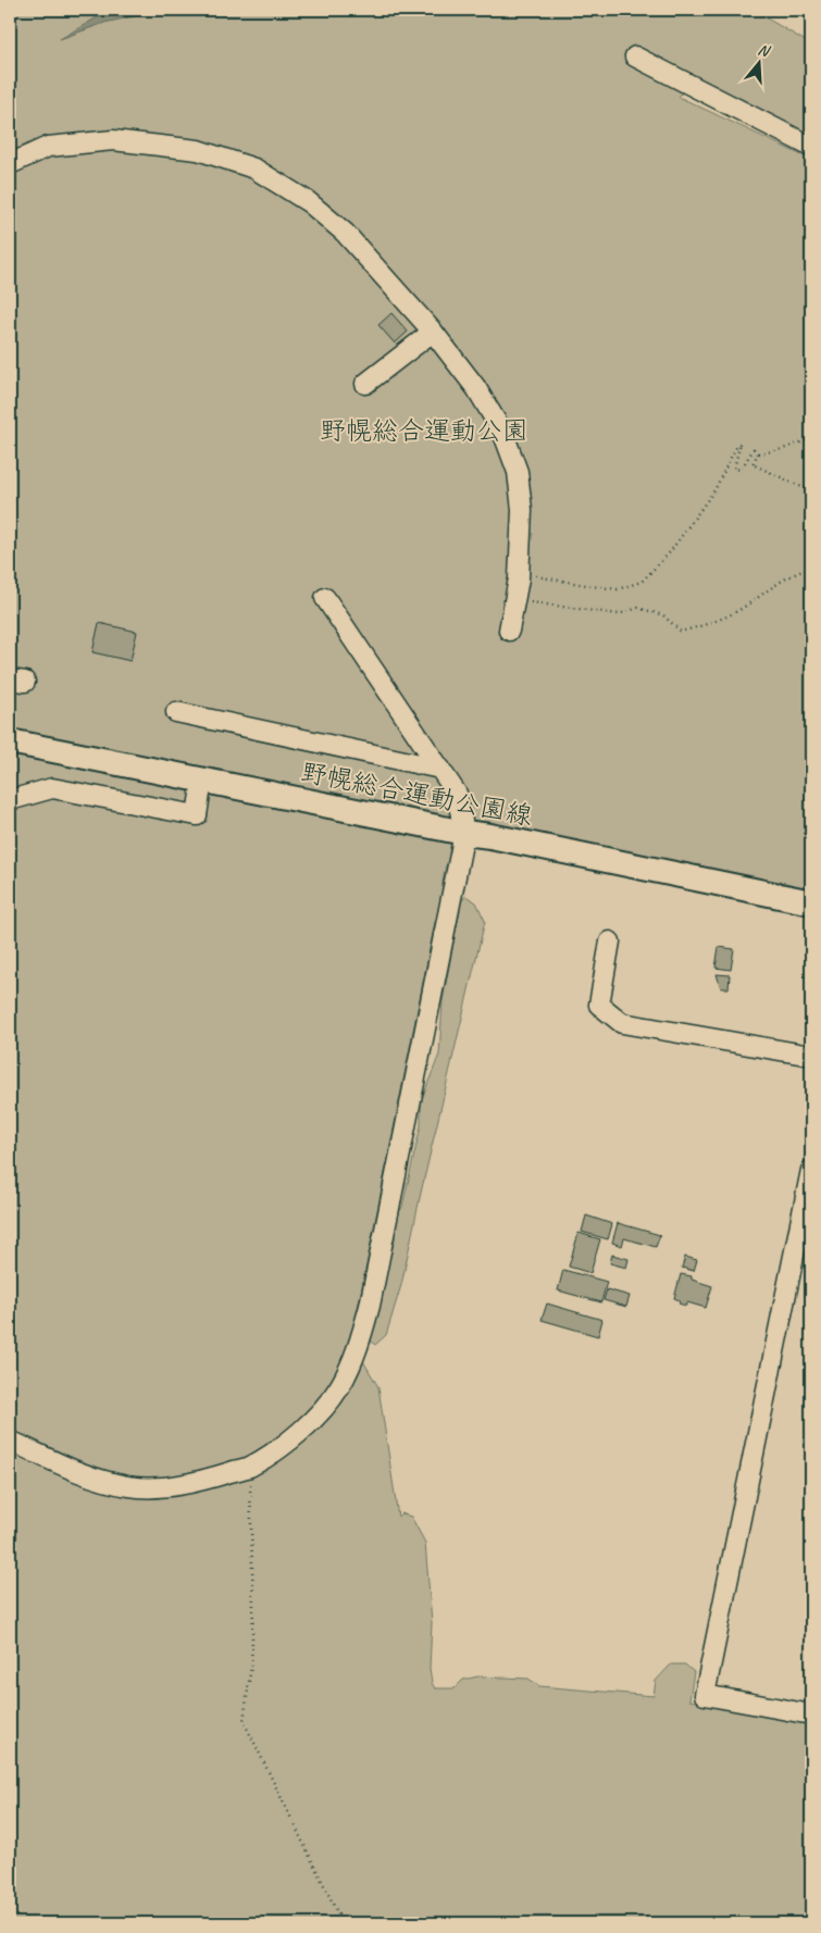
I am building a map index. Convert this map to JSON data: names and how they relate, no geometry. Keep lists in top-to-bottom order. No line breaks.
{"streets":{"main road":["野幌総合運動公園線"]},"parks":["野幌総合運動公園"],"north":"top"}
